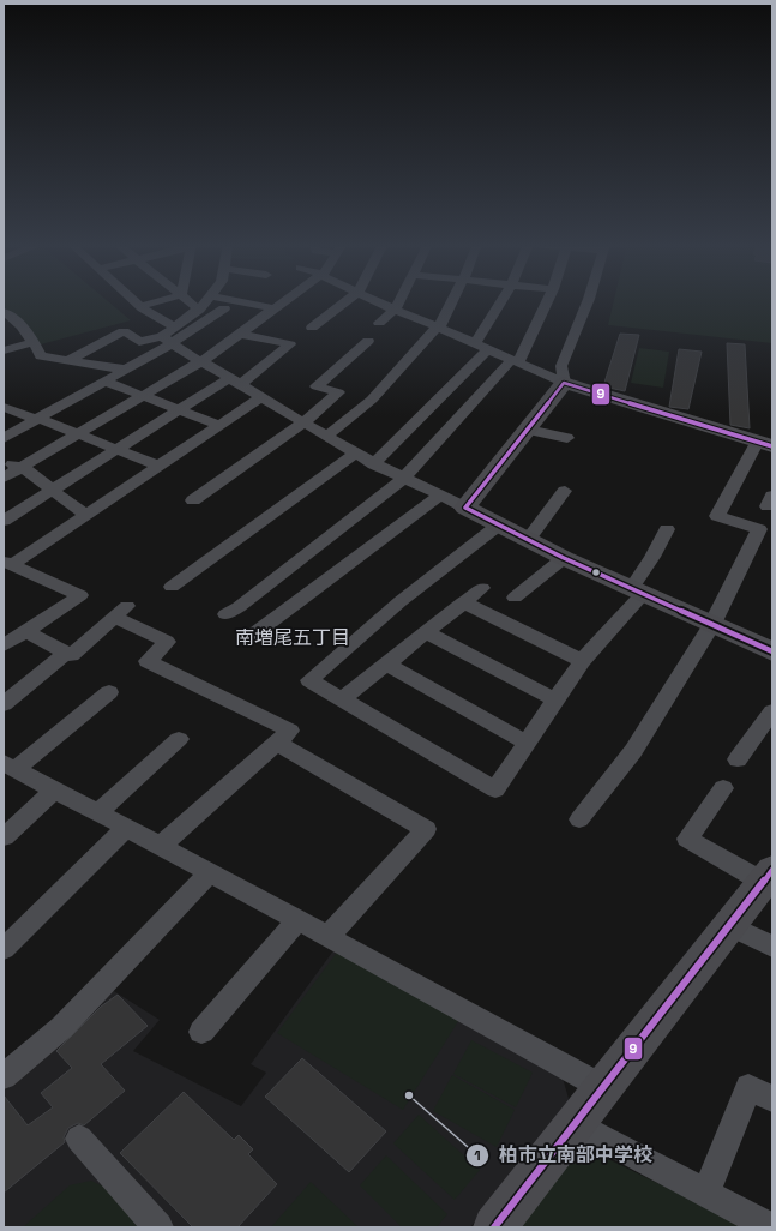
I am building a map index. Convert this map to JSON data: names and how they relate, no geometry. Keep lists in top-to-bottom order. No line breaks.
{"districts":["南増尾五丁目"],"places":["柏市立南部中学校"],"lines":["transit line 9"]}
